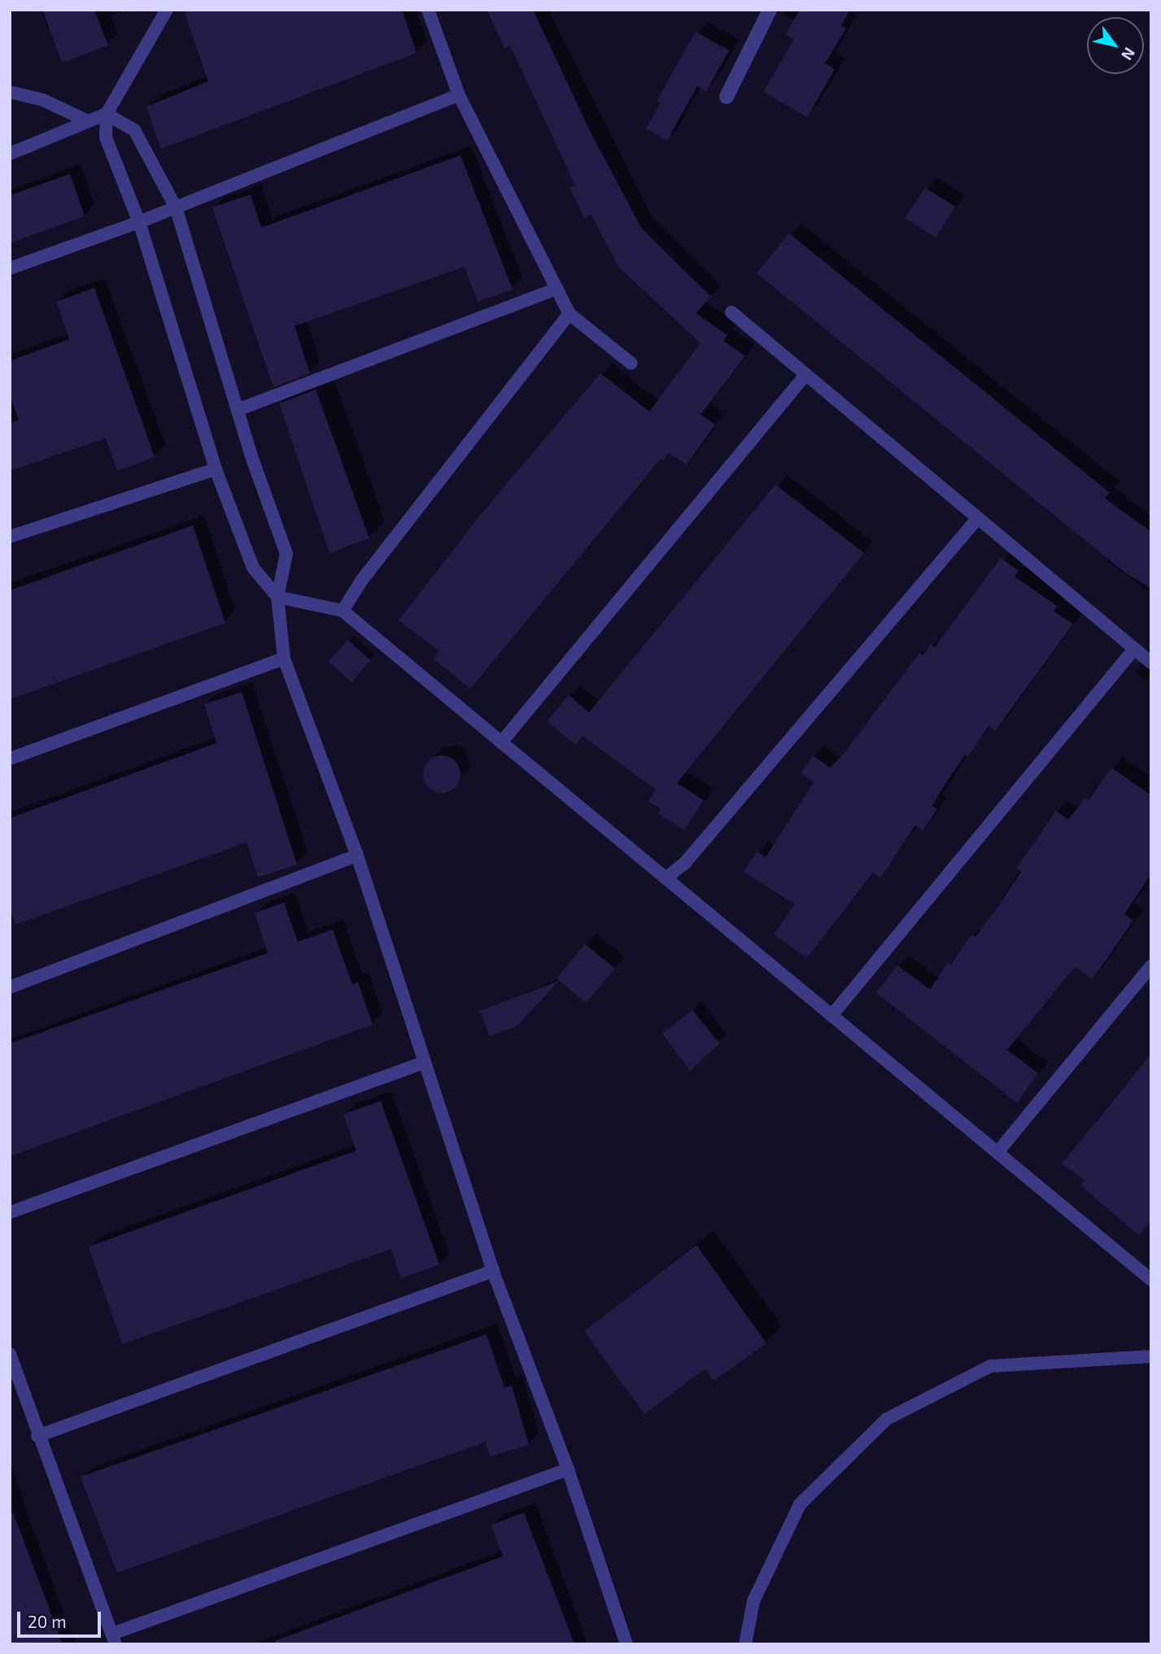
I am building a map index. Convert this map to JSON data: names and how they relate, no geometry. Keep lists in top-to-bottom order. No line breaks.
{"scale_bar":"20 m","north":"bottom right"}
